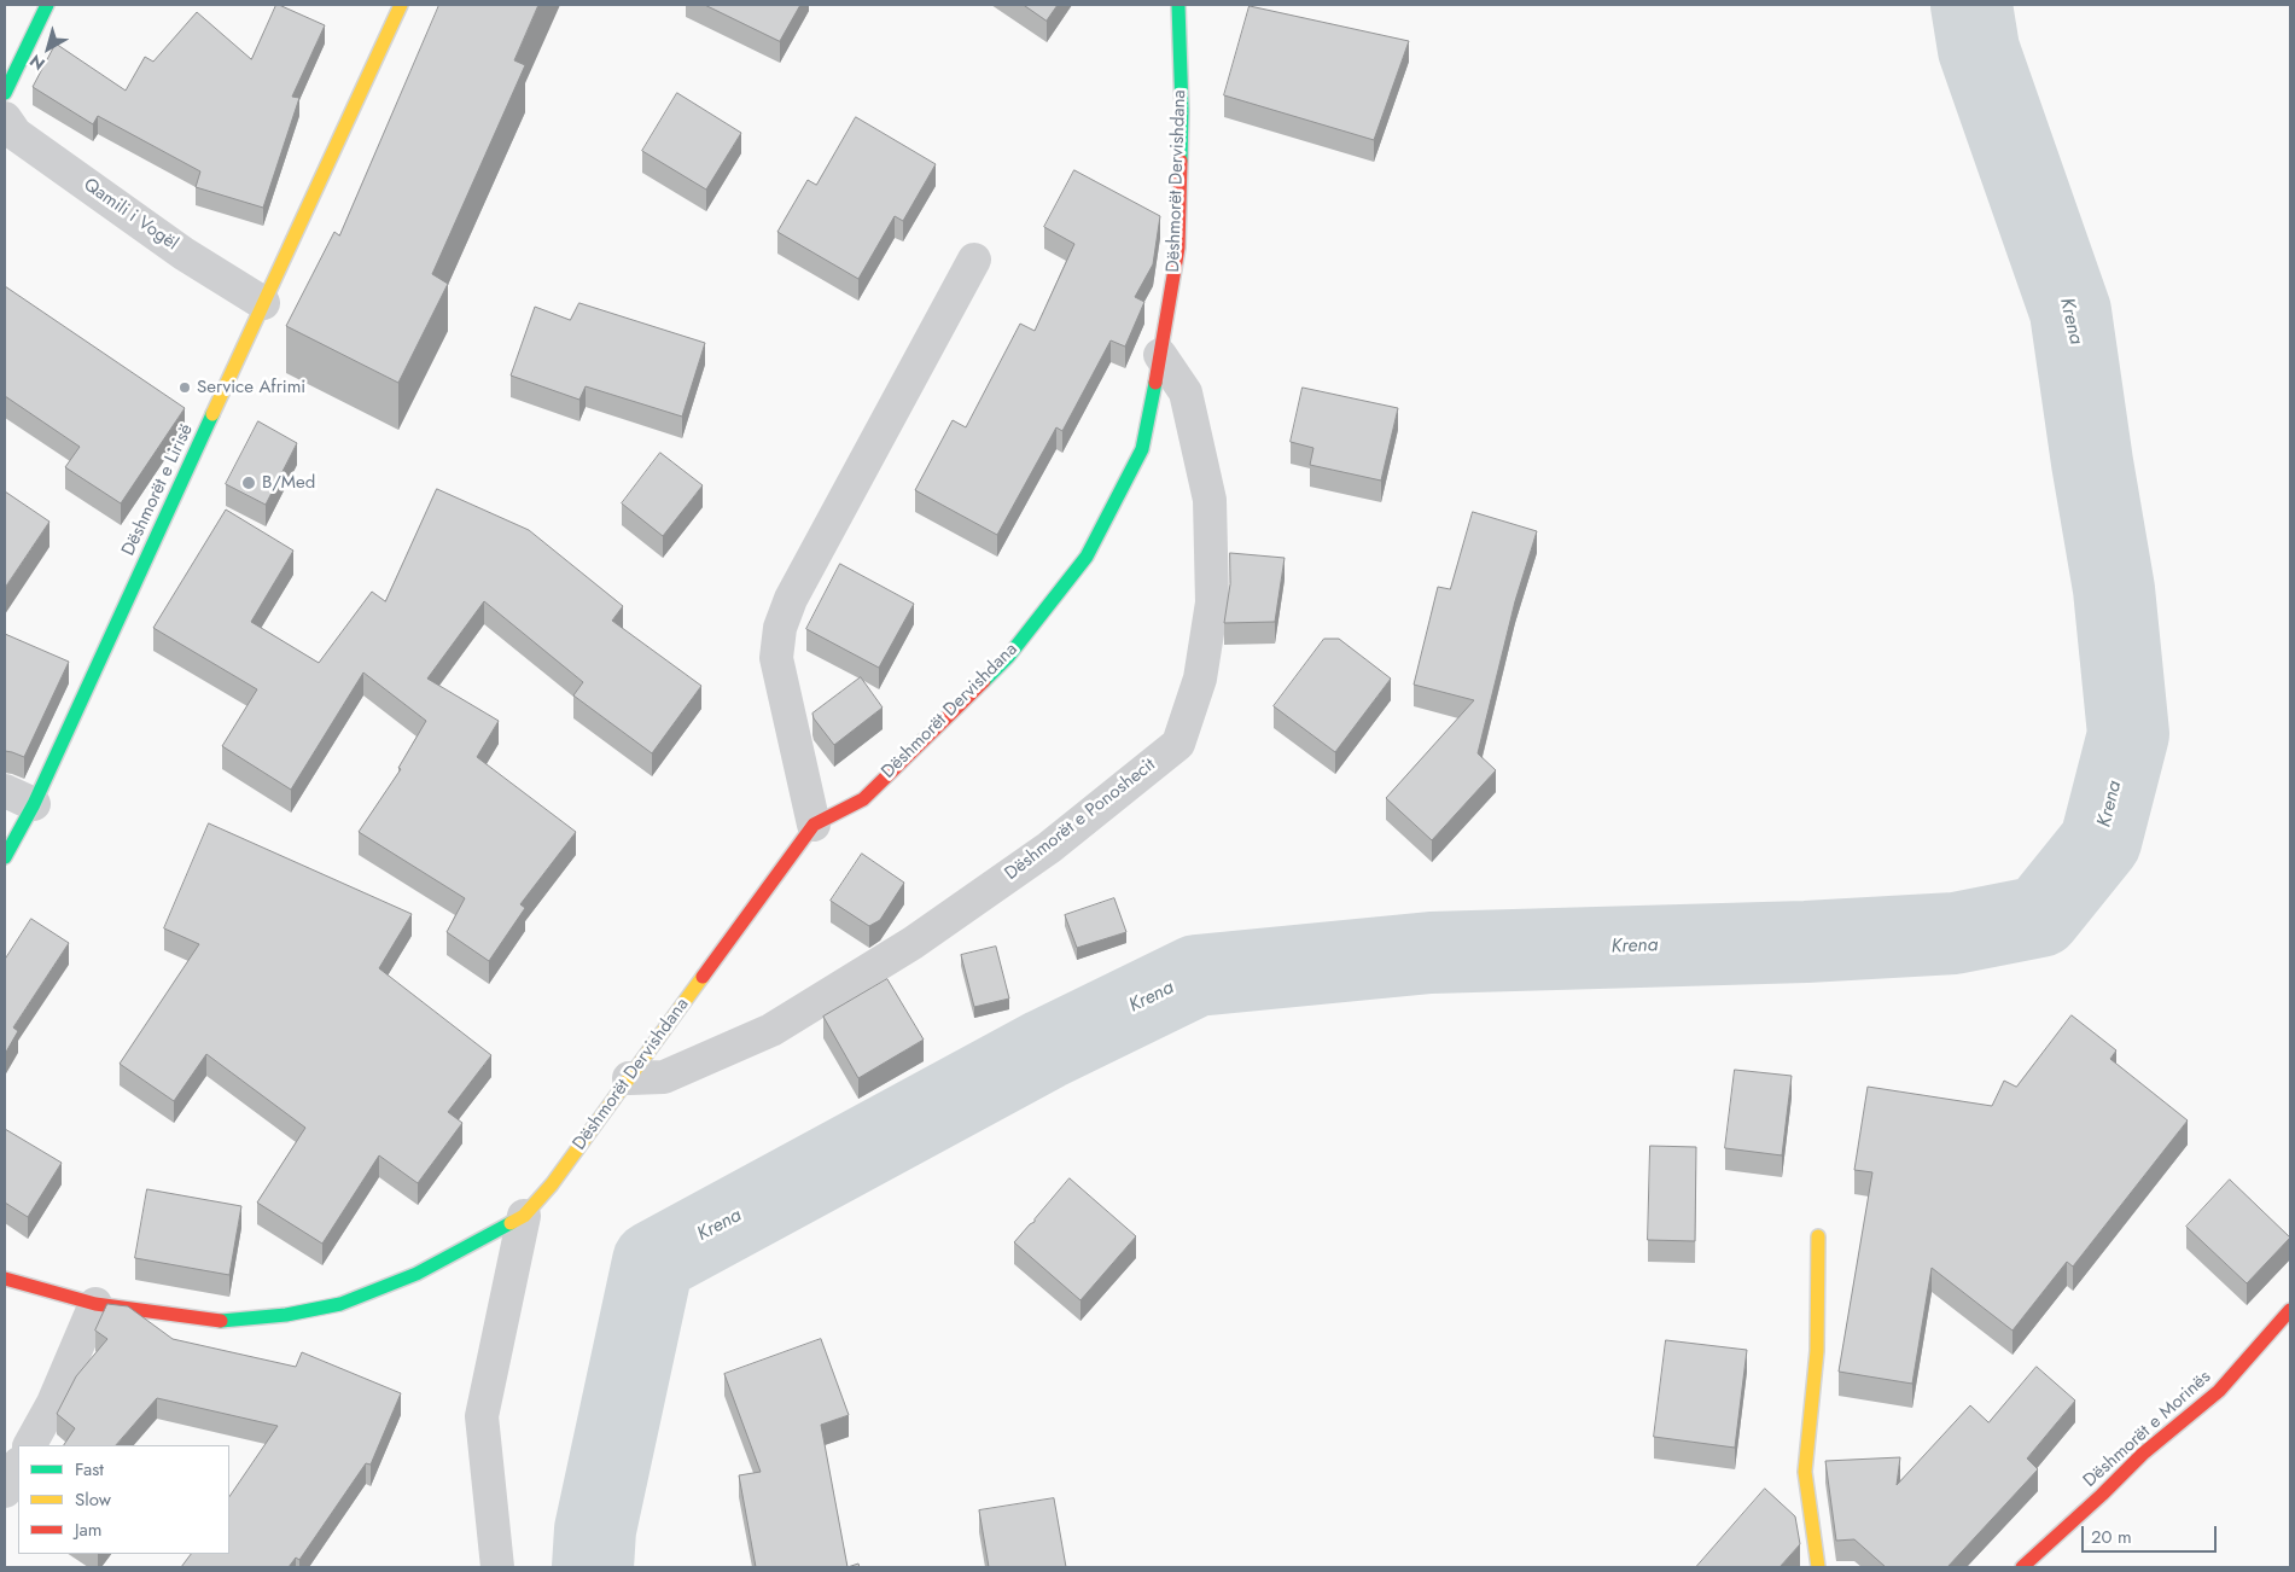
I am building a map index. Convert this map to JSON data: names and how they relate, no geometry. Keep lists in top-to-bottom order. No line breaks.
{"streets":{"street":["Dëshmorët Dervishdana","Qamili i Vogël","Dëshmorët e Lirisë","Dëshmorët e Ponoshecit","Dëshmorët e Morinës"]},"crossings":[["Dëshmorët Dervishdana","Dëshmorët e Ponoshecit"],["Qamili i Vogël","Dëshmorët e Lirisë"]],"water":["Krena"],"places":["Service Afrimi","B/Med"],"legend":["Fast","Slow","Jam"],"scale_bar":"20 m","north":"bottom left"}
